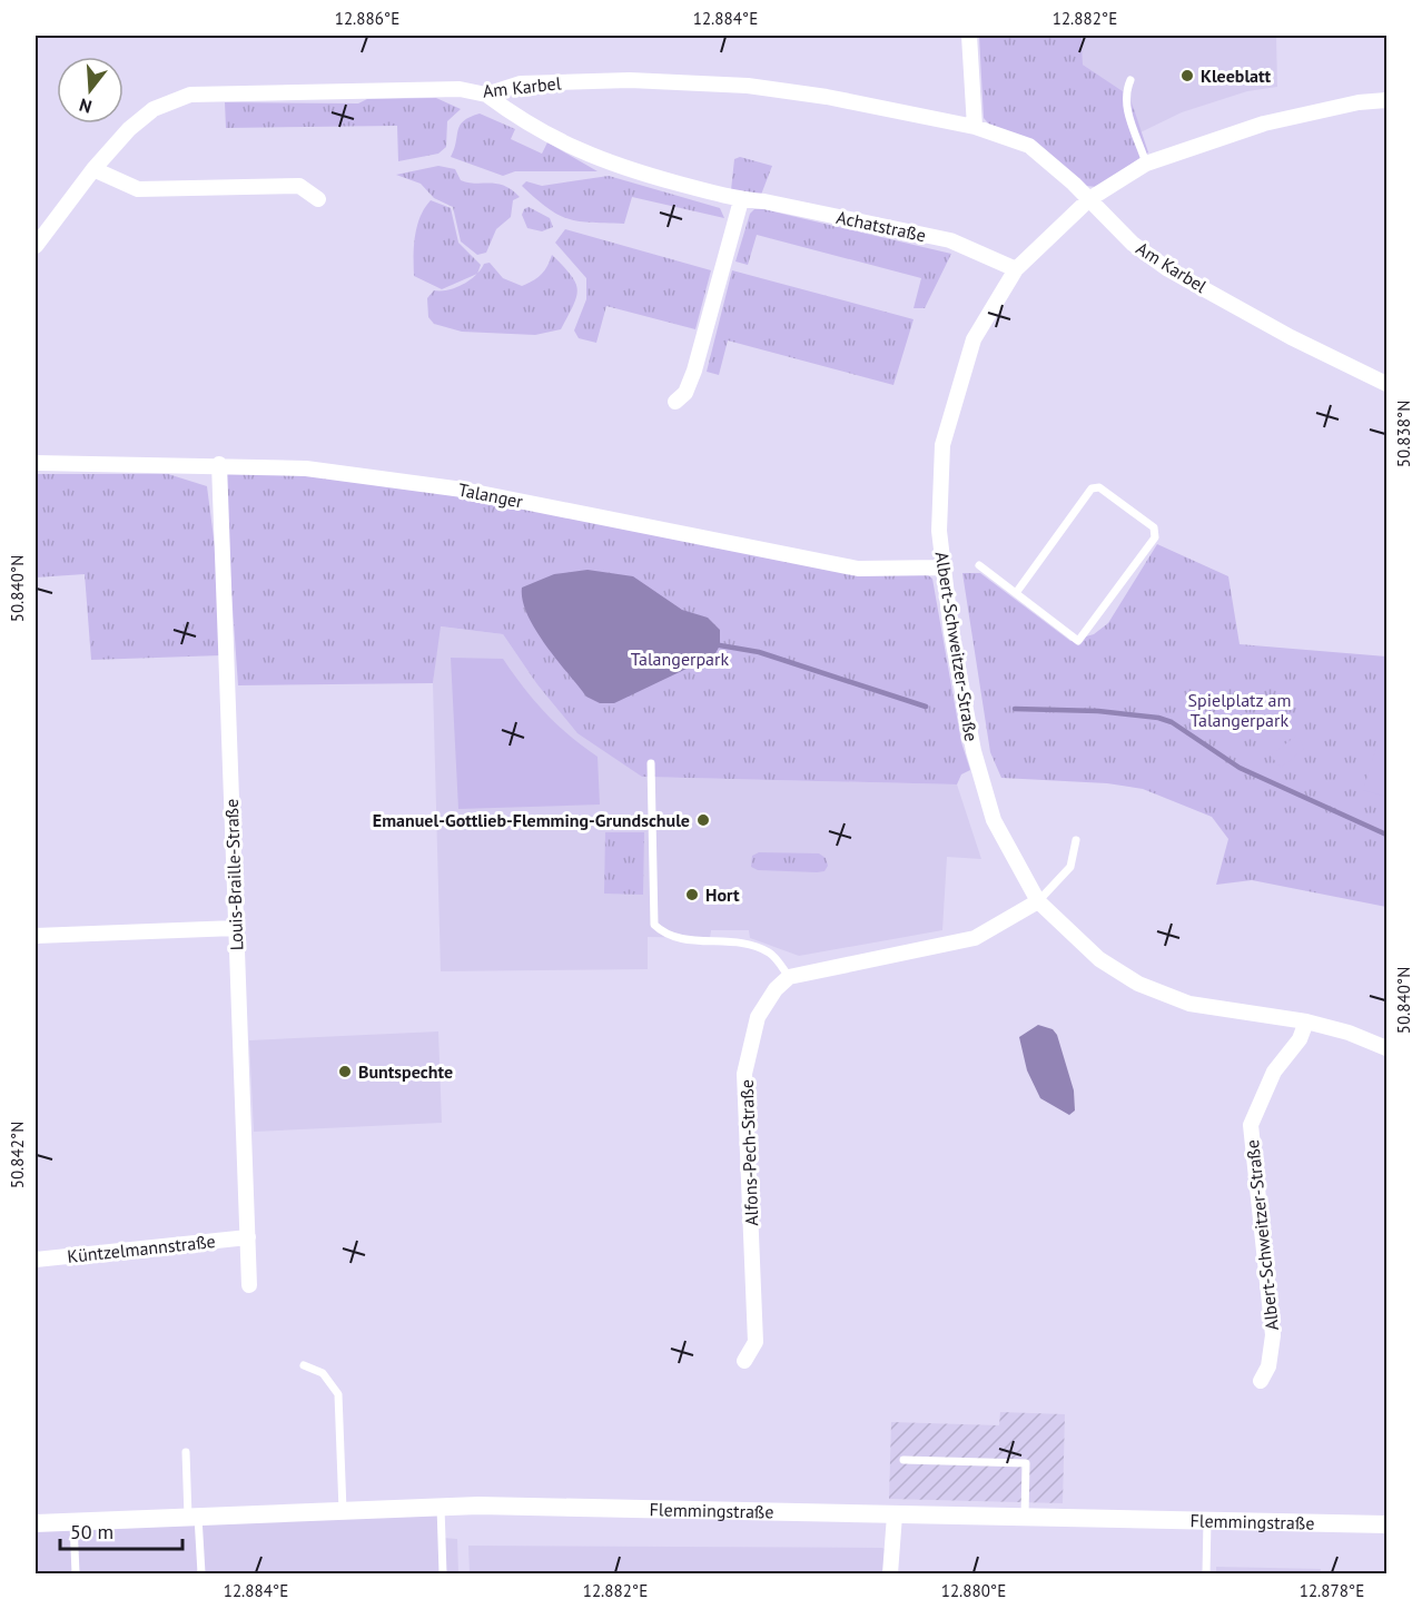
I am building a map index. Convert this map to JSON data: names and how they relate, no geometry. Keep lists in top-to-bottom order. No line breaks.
{"streets":{"street":["Am Karbel","Achatstraße","Talanger","Albert-Schweitzer-Straße","Louis-Braille-Straße","Alfons-Pech-Straße","Küntzelmannstraße","Flemmingstraße"]},"crossings":[["Am Karbel","Achatstraße"],["Am Karbel","Albert-Schweitzer-Straße"],["Achatstraße","Albert-Schweitzer-Straße"],["Talanger","Albert-Schweitzer-Straße"],["Talanger","Louis-Braille-Straße"],["Louis-Braille-Straße","Küntzelmannstraße"]],"parks":["Talangerpark","Spielplatz am Talangerpark"],"places":["Kleeblatt","Emanuel-Gottlieb-Flemming-Grundschule","Hort","Buntspechte"],"scale_bar":"50 m","north":"bottom","coordinates":["12.886°E","12.884°E","12.882°E","50.838°N","50.840°N","50.842°N","12.880°E","12.878°E"]}
